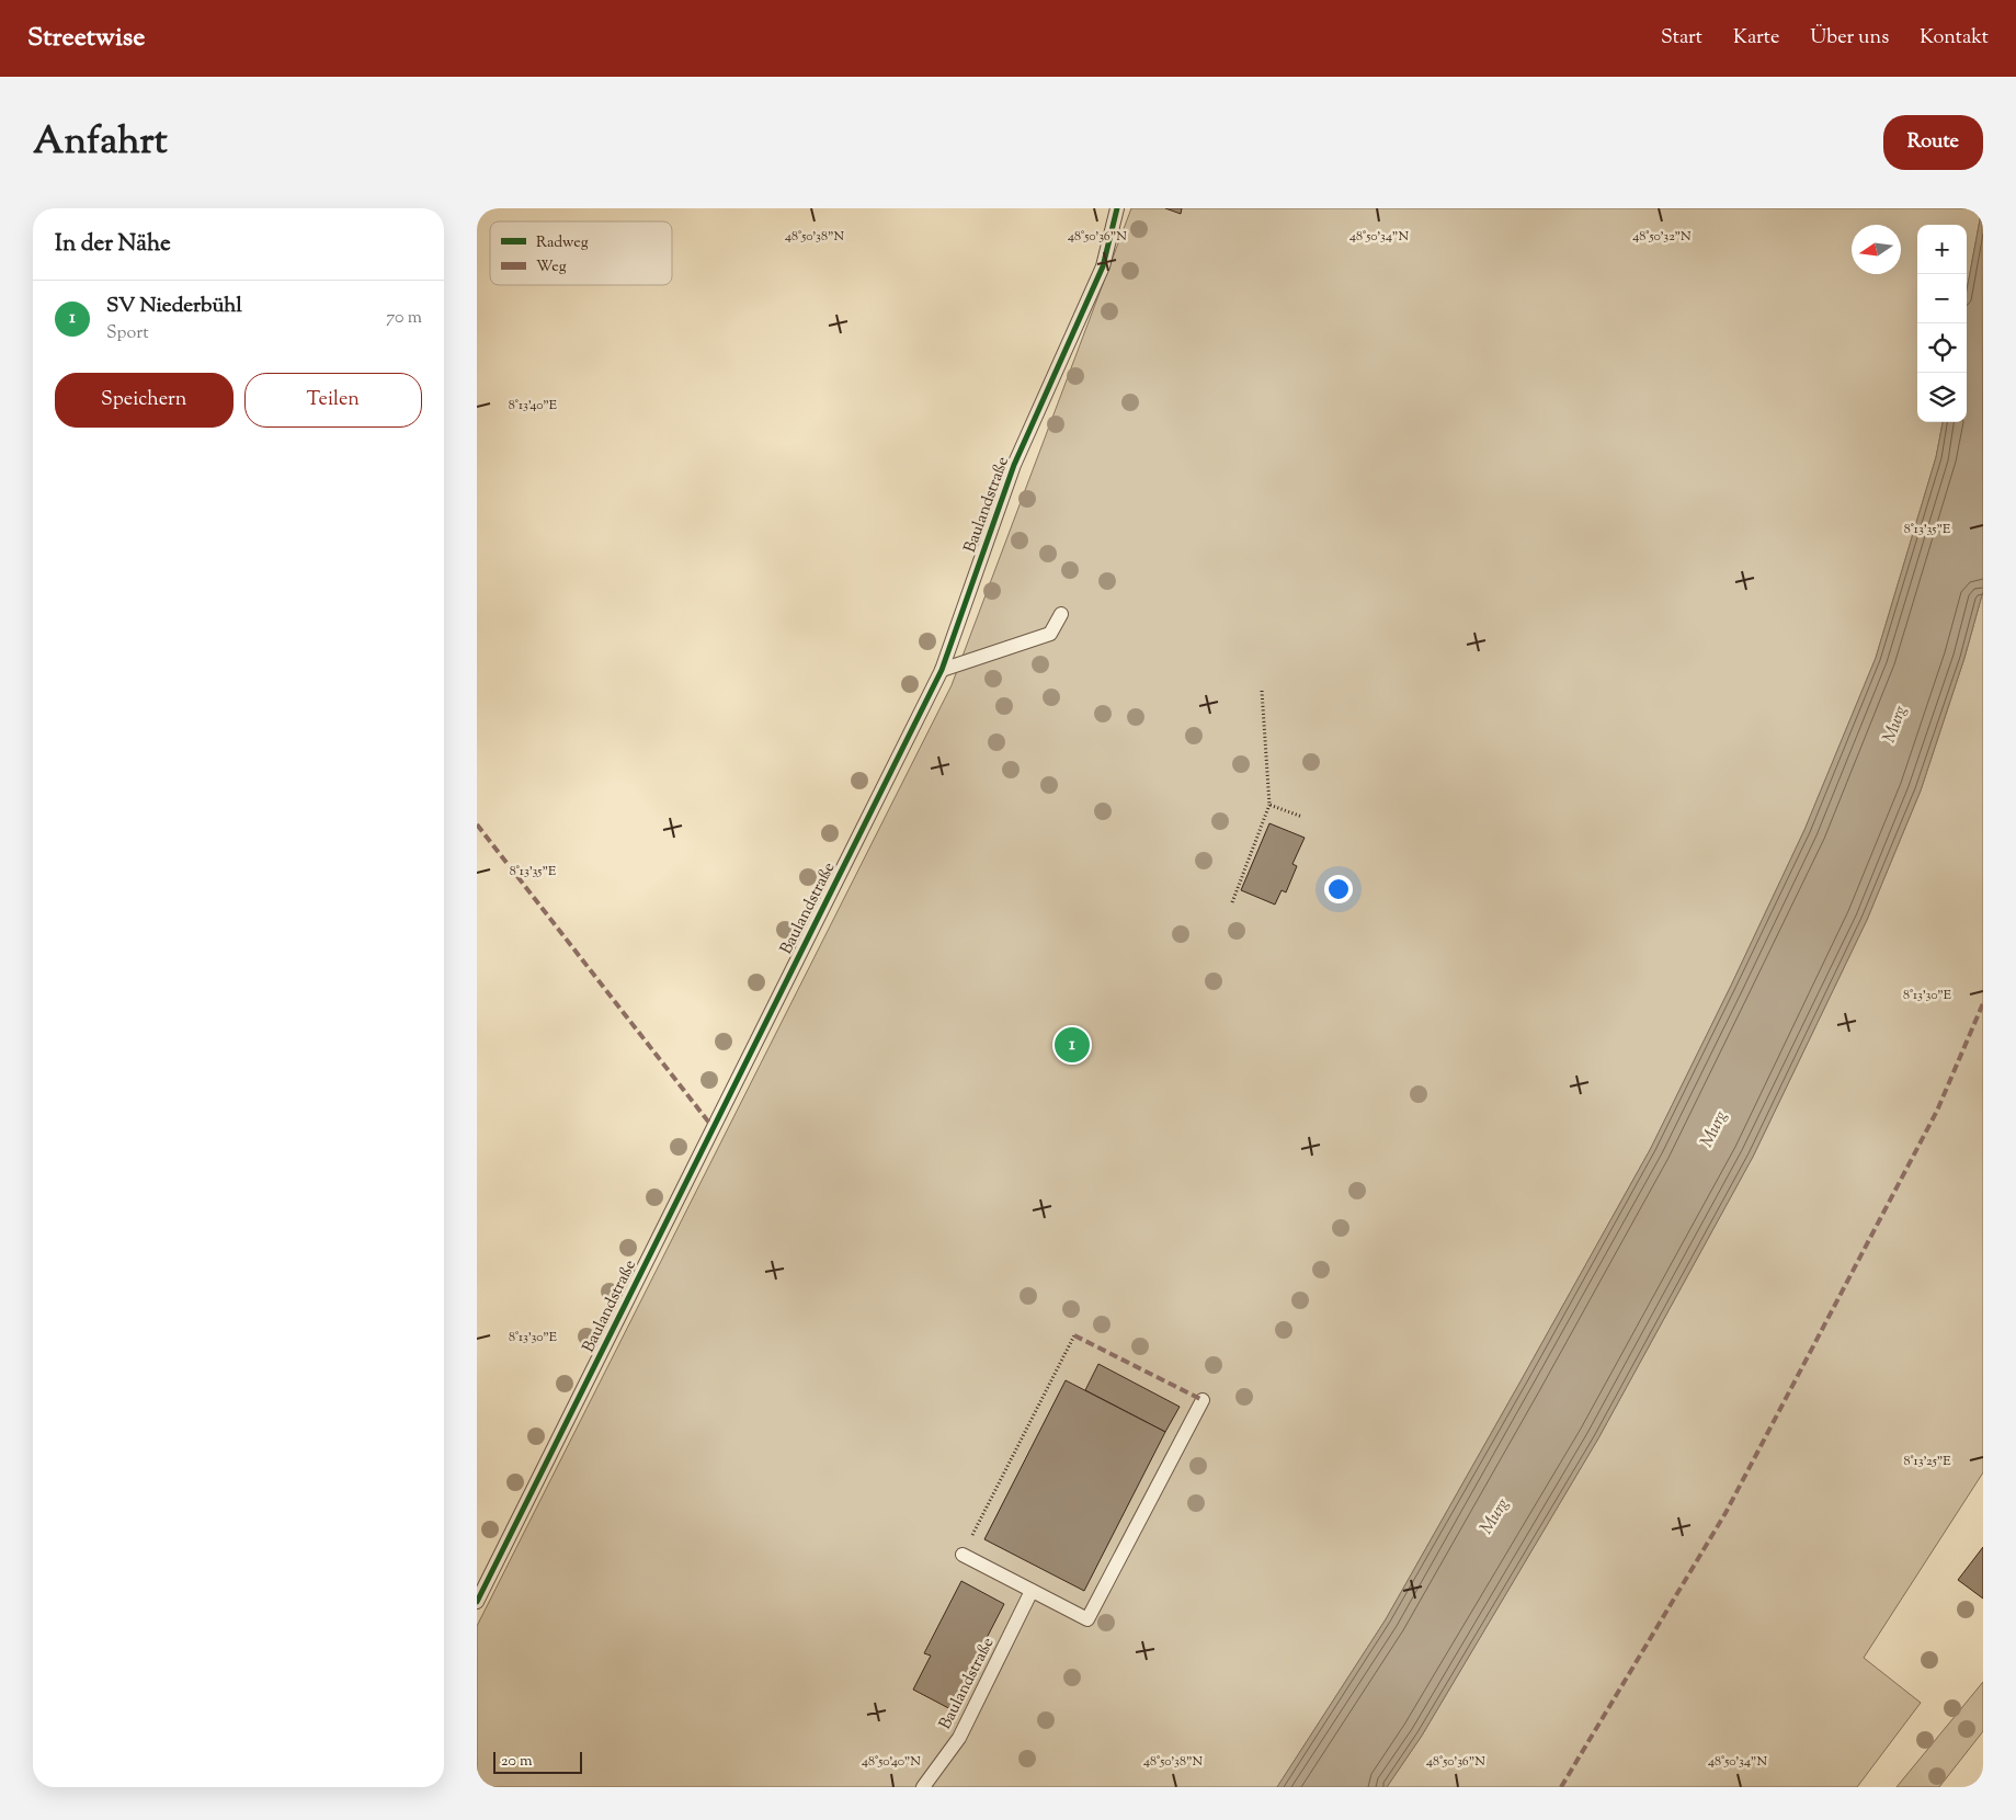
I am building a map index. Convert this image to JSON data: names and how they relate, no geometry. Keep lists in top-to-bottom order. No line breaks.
{"streets":{"lane":["Baulandstraße"]},"water":["Murg"],"legend":["Radweg","Weg"],"scale_bar":"20 m","north":"left","page":{"header":"Streetwise","nav":["Start","Karte","Über uns","Kontakt"],"title":"Anfahrt","buttons":["Route",["Speichern","Teilen"]],"heading":"In der Nähe","map_buttons":["+","−"],"list":[{"mark":"1","name":"SV Niederbühl","note":"Sport","value":"70 m"}],"pins":"1","scale":"20 m"},"coordinates":["48°50'38\"N","48°50'36\"N","48°50'34\"N","48°50'32\"N","8°13'40\"E","8°13'35\"E","8°13'30\"E","8°13'25\"E","48°50'40\"N"]}
